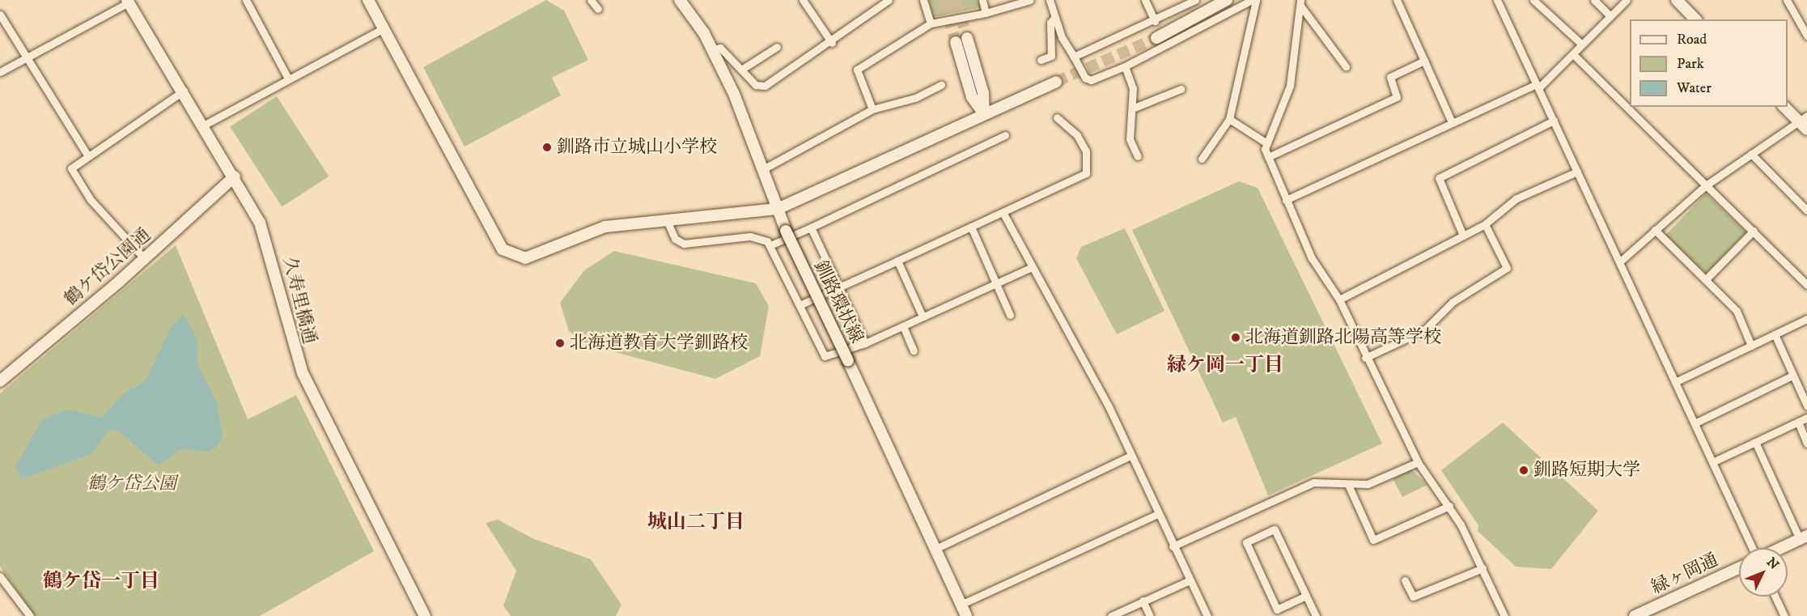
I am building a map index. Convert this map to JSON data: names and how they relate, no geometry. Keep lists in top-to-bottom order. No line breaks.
{"streets":{"street":["鶴ケ岱公園通","久寿里橋通","釧路環状線","緑ヶ岡通"]},"crossings":[["鶴ケ岱公園通","久寿里橋通"]],"districts":["緑ケ岡一丁目","城山二丁目","鶴ケ岱一丁目"],"parks":["鶴ケ岱公園"],"places":["釧路市立城山小学校","北海道釧路北陽高等学校","北海道教育大学釧路校","釧路短期大学"],"legend":["Road","Park","Water"],"north":"top right"}
